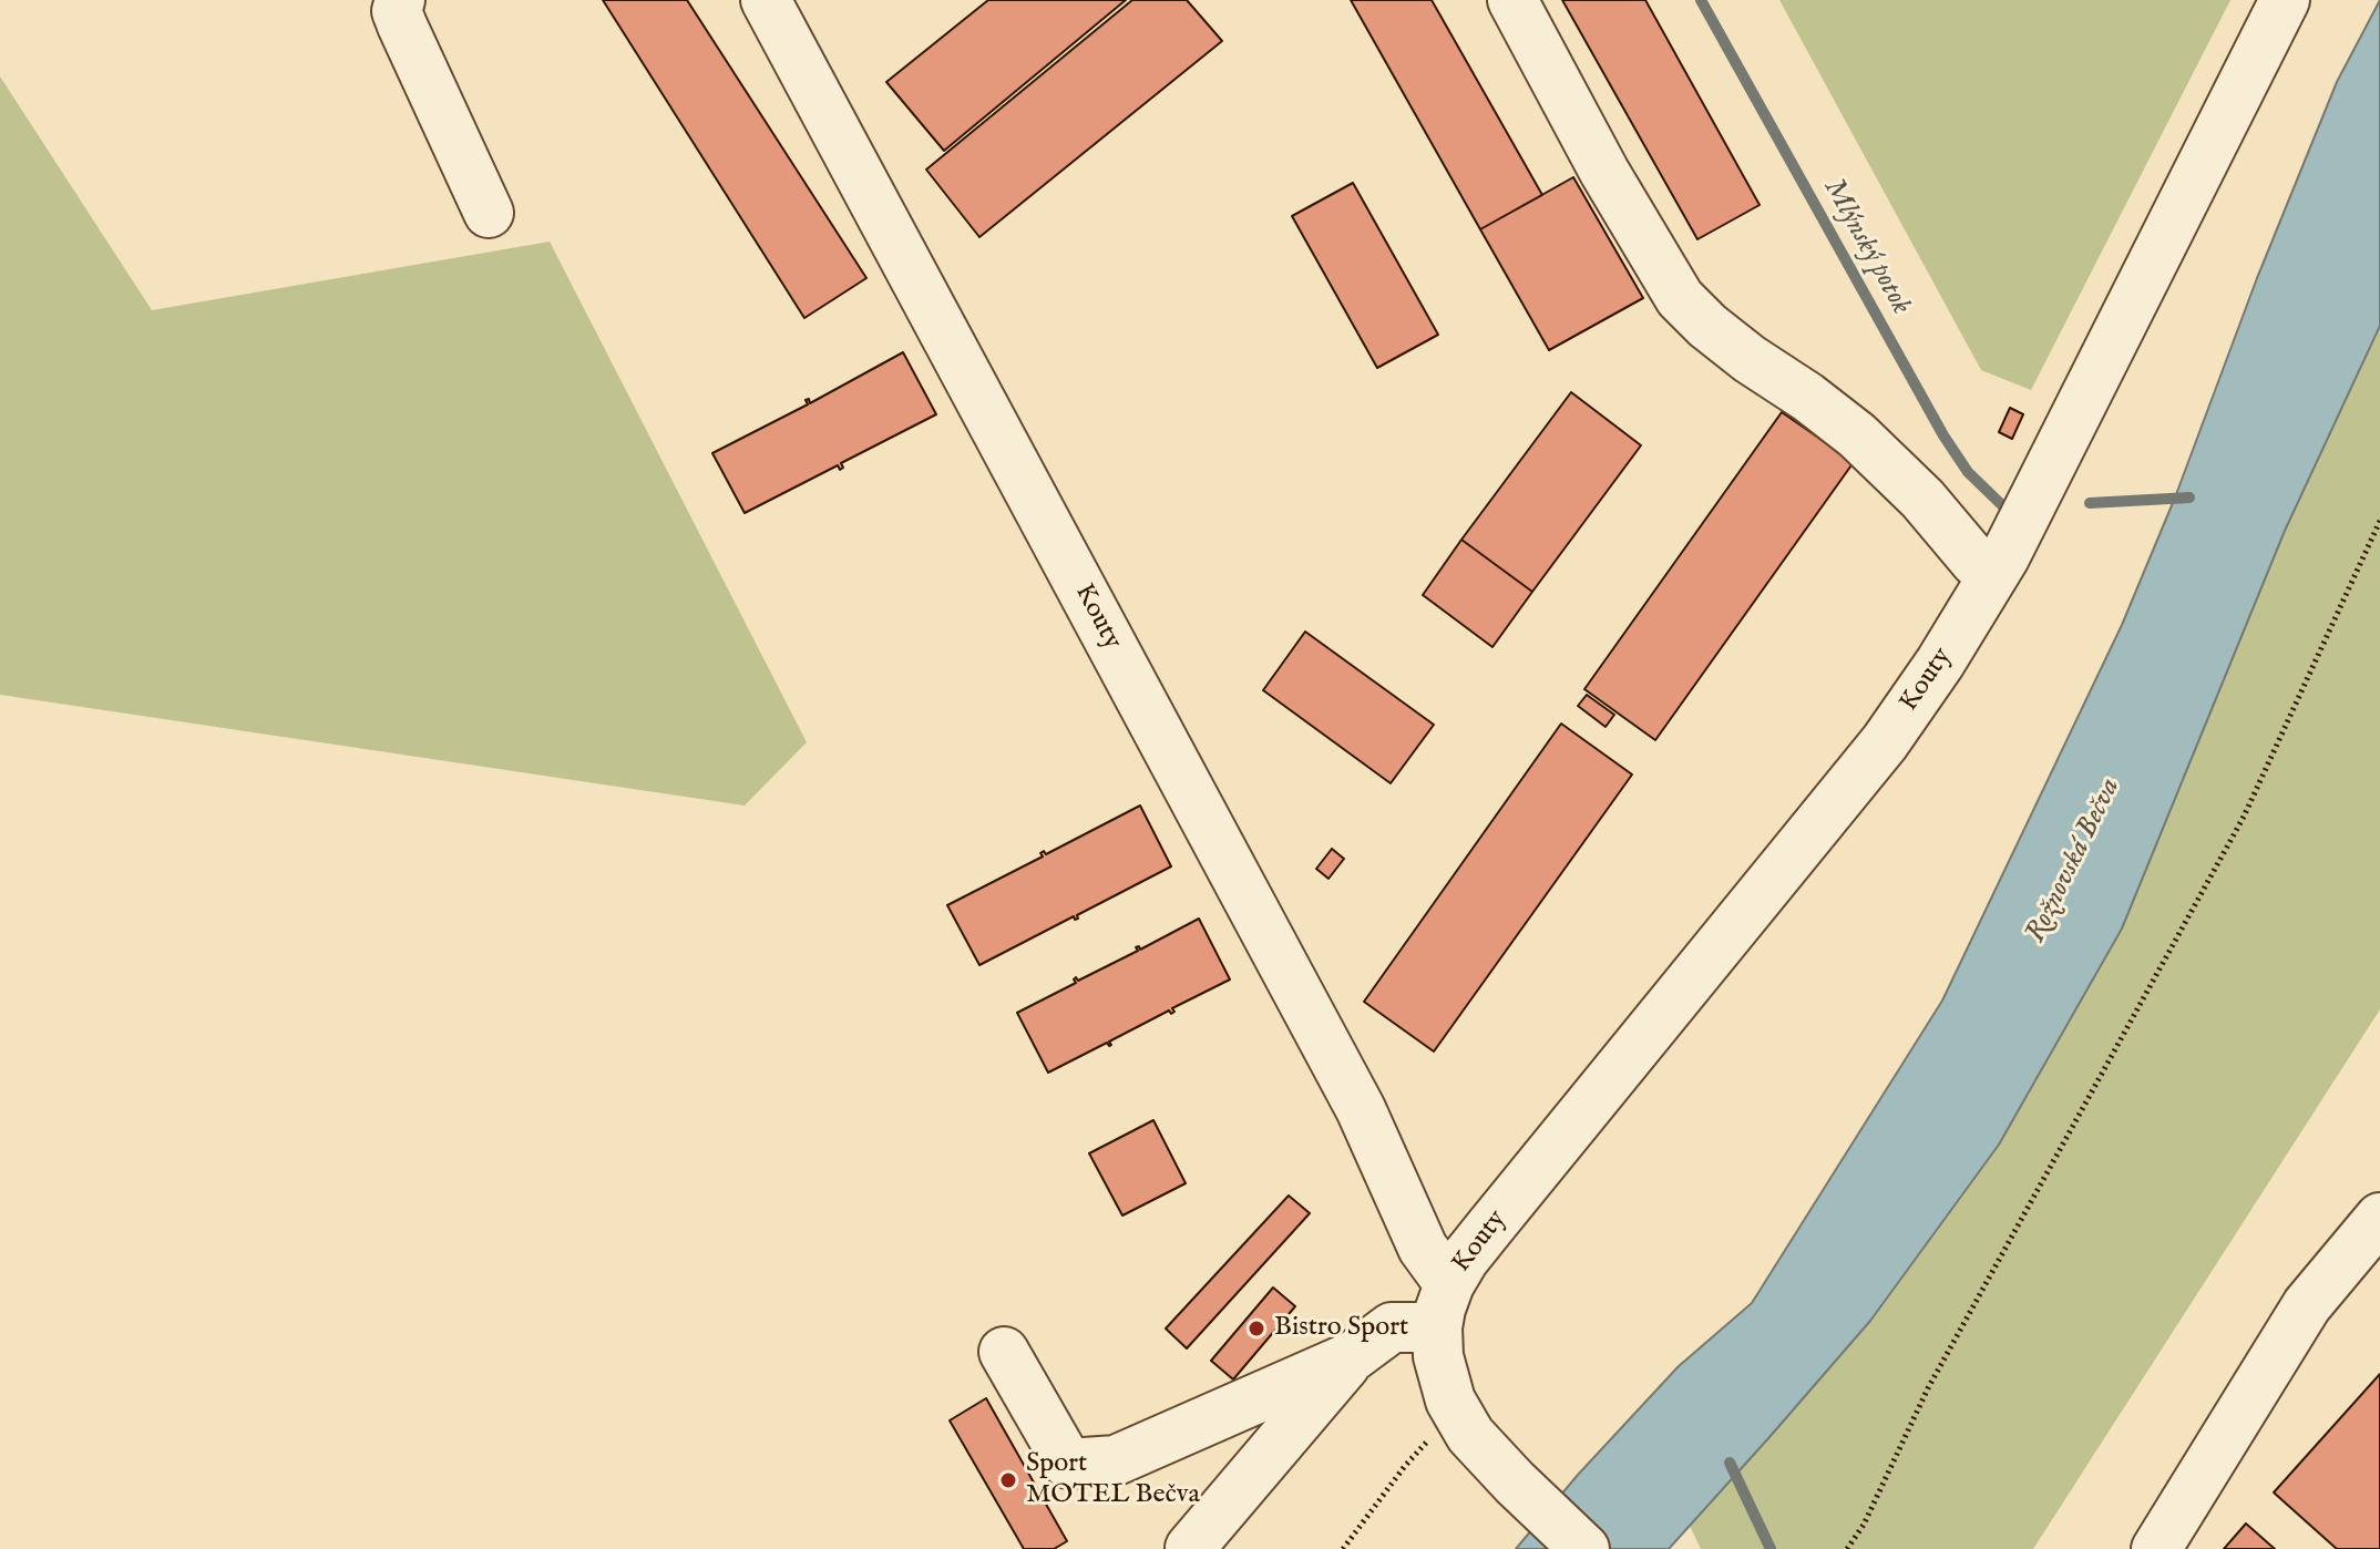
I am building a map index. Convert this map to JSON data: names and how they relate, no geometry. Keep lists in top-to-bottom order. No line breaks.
{"streets":{"street":["Kouty"]},"water":["Mlýnský potok","Rožnovská Bečva"],"places":["Bistro Sport","Sport MOTEL Bečva"]}
